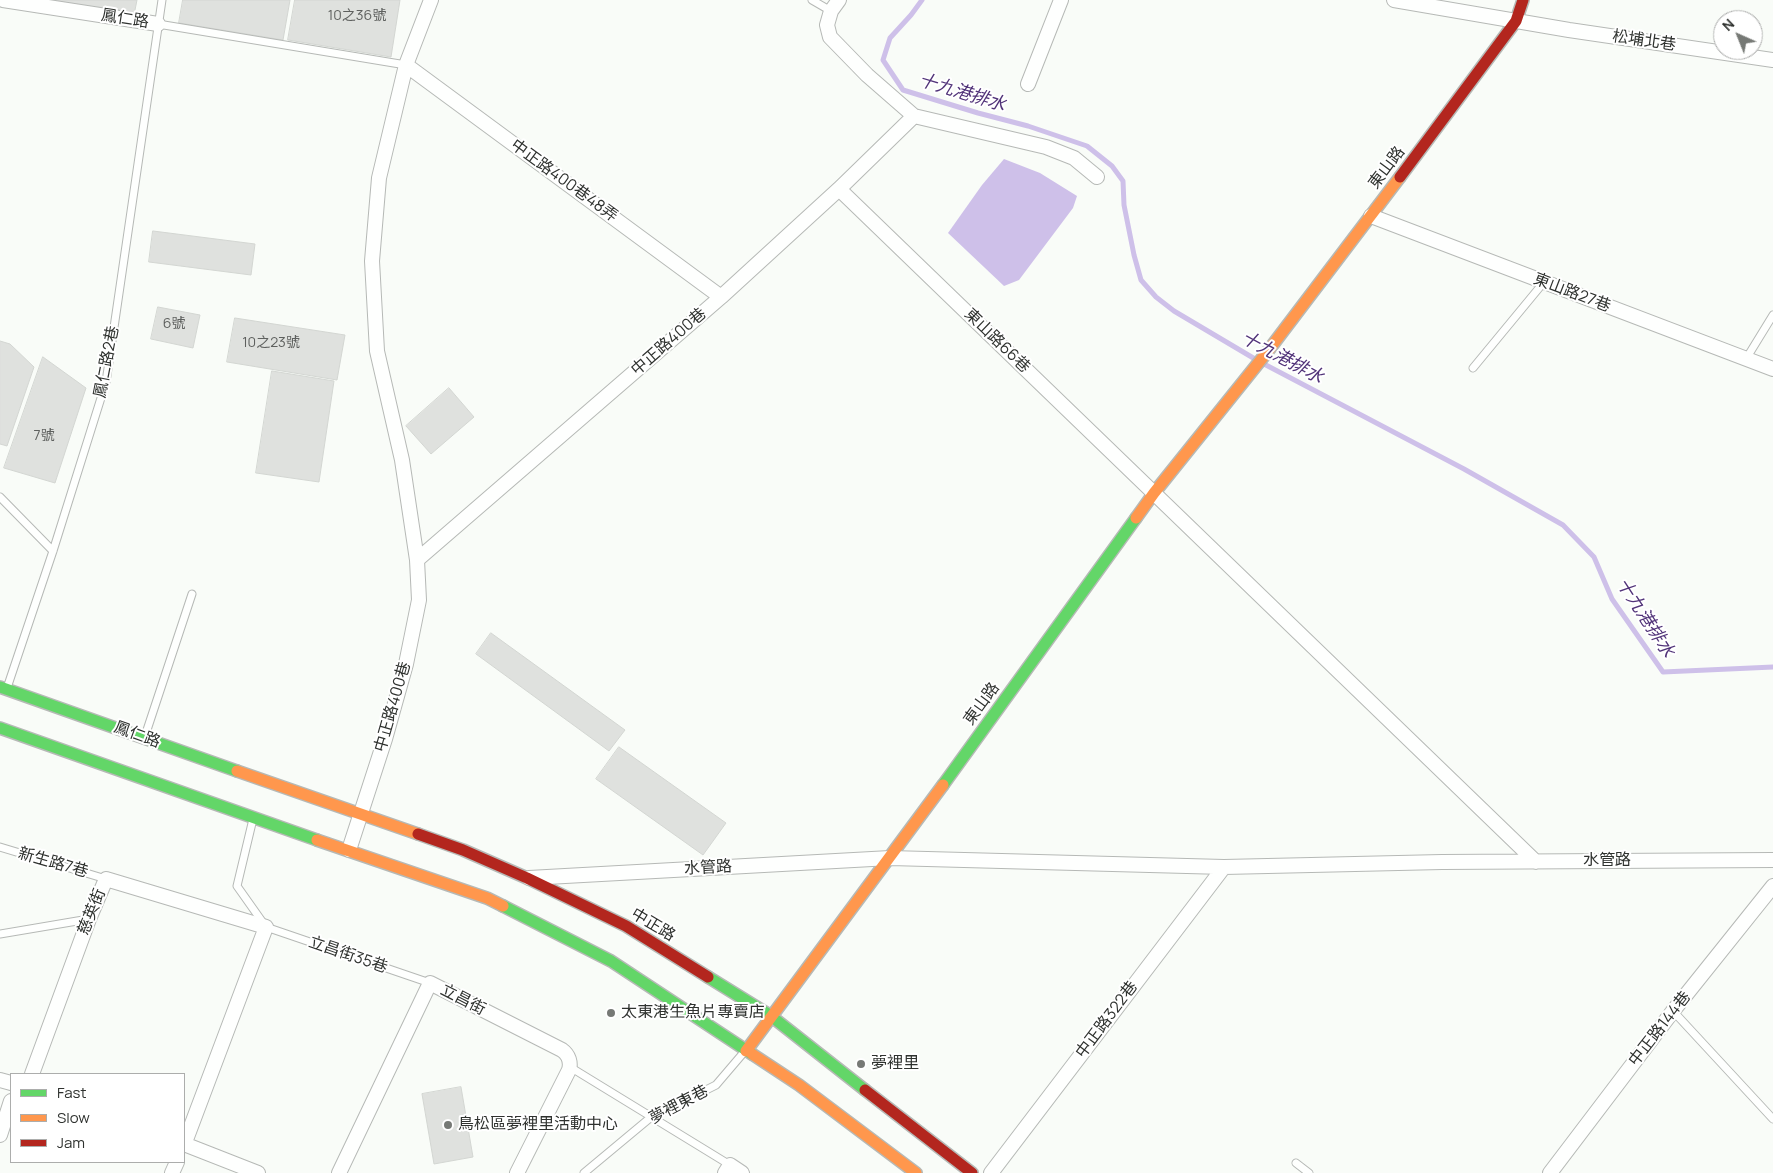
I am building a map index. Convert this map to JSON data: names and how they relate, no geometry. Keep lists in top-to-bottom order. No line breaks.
{"streets":{"main road":["鳳仁路","東山路","中正路"],"street":["松埔北巷","中正路400巷48弄","東山路27巷","東山路66巷","中正路400巷","水管路","慈英街","立昌街","中正路322巷","中正路144巷"],"lane":["鳳仁路2巷","新生路7巷","立昌街35巷","夢裡東巷"]},"crossings":[["鳳仁路","鳳仁路2巷"],["鳳仁路","中正路"],["松埔北巷","東山路"],["東山路","東山路27巷"],["東山路","東山路66巷"],["東山路","水管路"],["東山路","中正路"],["東山路","夢裡東巷"],["中正路400巷48弄","中正路400巷"],["東山路66巷","中正路400巷"],["東山路66巷","水管路"],["中正路400巷","中正路"],["水管路","中正路"],["水管路","中正路322巷"],["新生路7巷","慈英街"],["慈英街","立昌街35巷"],["立昌街35巷","立昌街"]],"water":["十九港排水"],"places":["太東港生魚片專賣店","夢裡里","鳥松區夢裡里活動中心"],"house_numbers":["10之36號","6號","10之23號","7號"],"legend":["Fast","Slow","Jam"],"north":"top left"}
